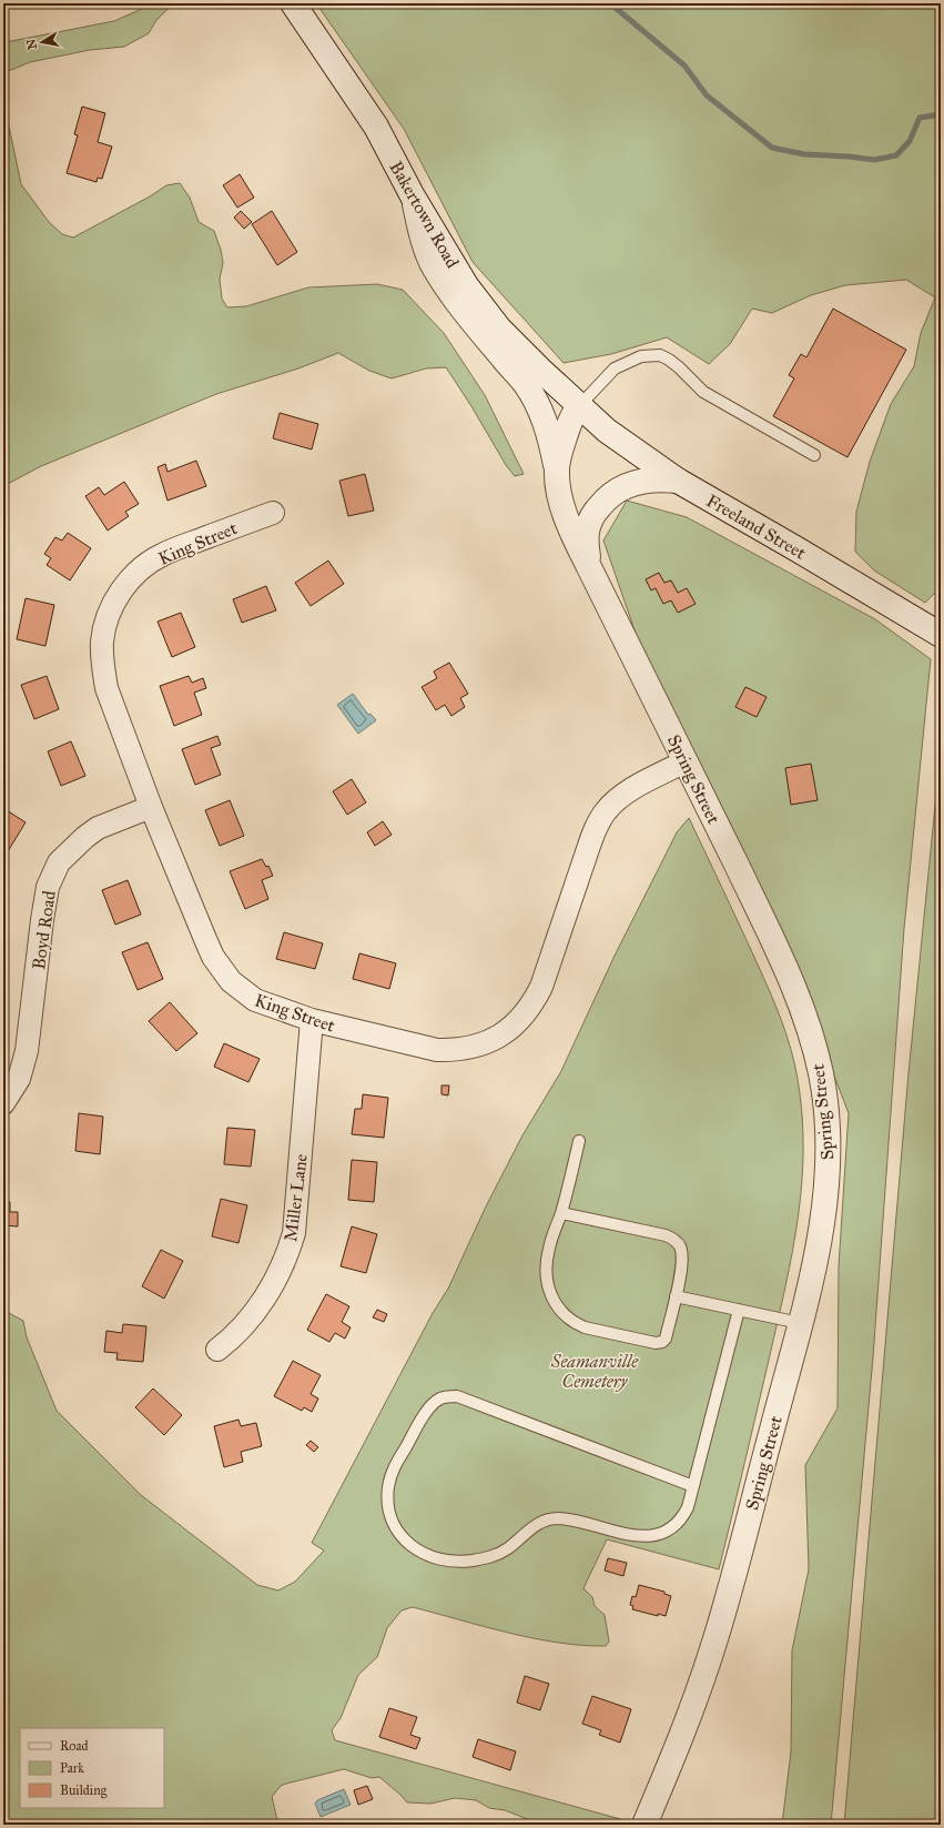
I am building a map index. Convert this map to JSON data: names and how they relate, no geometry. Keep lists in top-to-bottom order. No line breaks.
{"streets":{"street":["Bakertown Road","Freeland Street","King Street","Spring Street","Boyd Road","Miller Lane"]},"crossings":[["Bakertown Road","Freeland Street"],["Bakertown Road","Spring Street"],["Freeland Street","Spring Street"],["King Street","Spring Street"],["King Street","Boyd Road"],["King Street","Miller Lane"]],"parks":["Seamanville Cemetery"],"legend":["Road","Park","Building"],"north":"left"}
